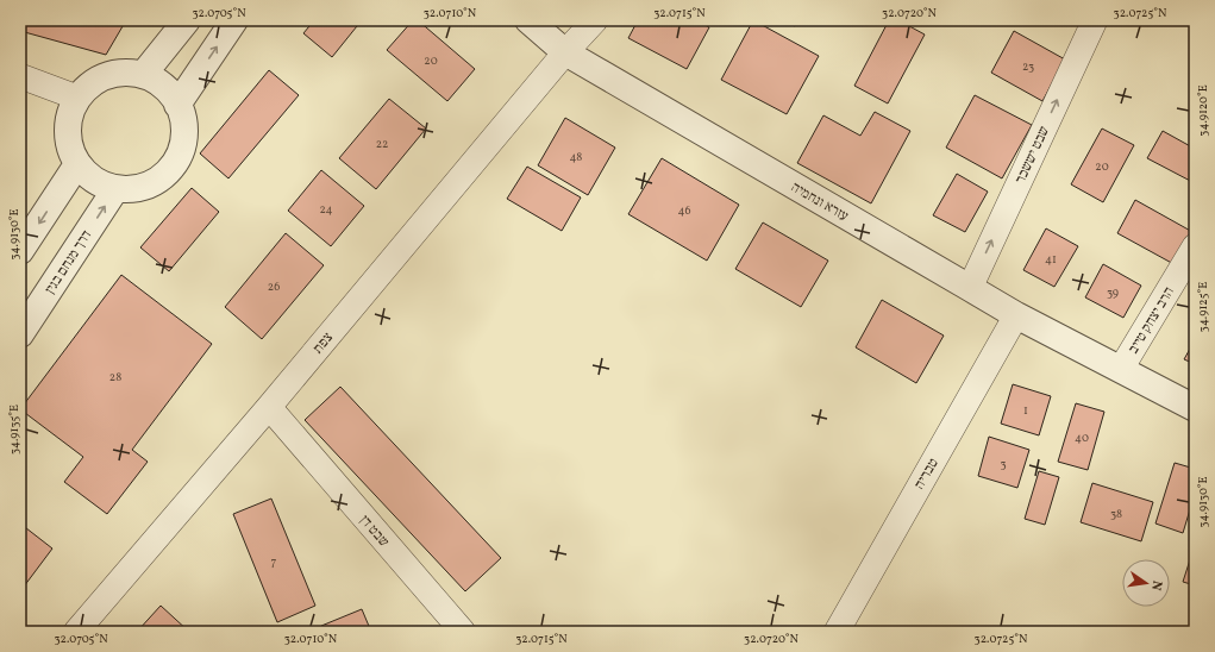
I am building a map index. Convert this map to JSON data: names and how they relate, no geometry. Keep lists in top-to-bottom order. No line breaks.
{"streets":{"street":["שבט יששכר","עזרא ונחמיה","דרך מנחם בגין","הרב יצחק טייב","צפת","טבריה","שבט דן"]},"crossings":[["שבט יששכר","עזרא ונחמיה"],["עזרא ונחמיה","הרב יצחק טייב"],["עזרא ונחמיה","צפת"],["עזרא ונחמיה","טבריה"],["צפת","שבט דן"]],"one_way":["שבט יששכר"],"house_numbers":["20","23","22","48","20","24","46","41","26","39","28","1","40","3","38","7"],"north":"right","coordinates":["32.0705°N","32.0710°N","32.0715°N","32.0720°N","32.0725°N","34.9120°E","34.9130°E","34.9125°E","34.9135°E"]}
